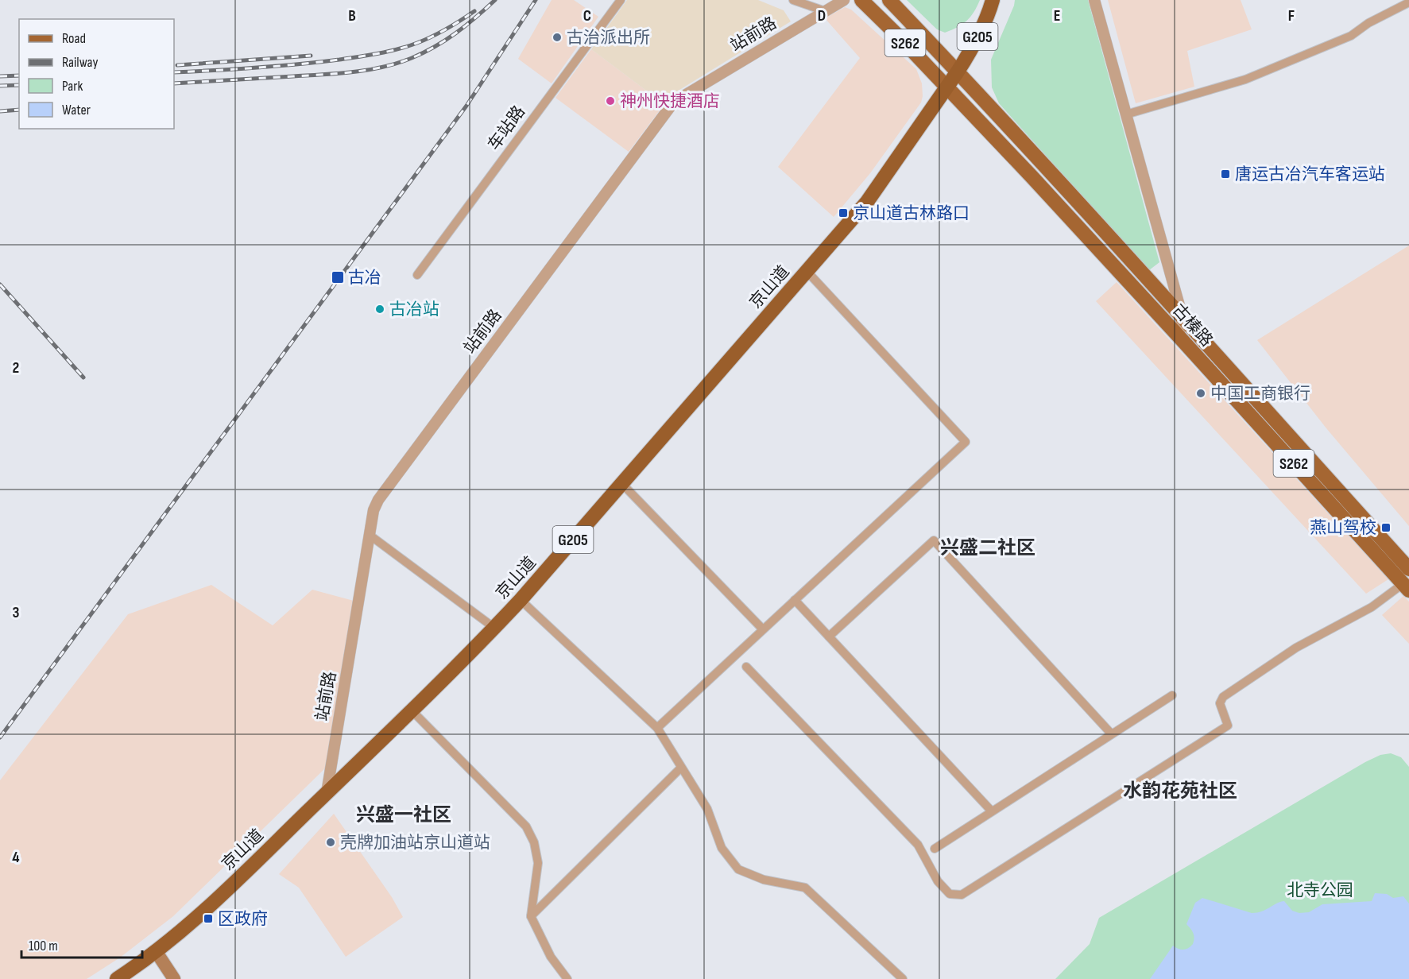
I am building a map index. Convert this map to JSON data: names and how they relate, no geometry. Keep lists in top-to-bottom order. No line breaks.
{"streets":{"highway":["G205","京山道"],"main road":["S262","古榛路"],"street":["站前路","车站路"]},"crossings":[["站前路","京山道"],["G205","S262"],["G205","京山道"],["G205","古榛路"],["S262","京山道"],["S262","古榛路"],["京山道","古榛路"]],"districts":["兴盛二社区","水韵花苑社区","兴盛一社区"],"parks":["北寺公园"],"places":{"other":["古治派出所","神州快捷酒店","古冶站","中国工商银行","壳牌加油站京山道站"],"transit":["唐运古冶汽车客运站","京山道古林路口","古冶","燕山驾校","区政府"]},"legend":["Road","Railway","Park","Water"],"scale_bar":"100 m","grid":{"columns":["B","C","D","E","F"],"rows":["2","3","4"]}}
